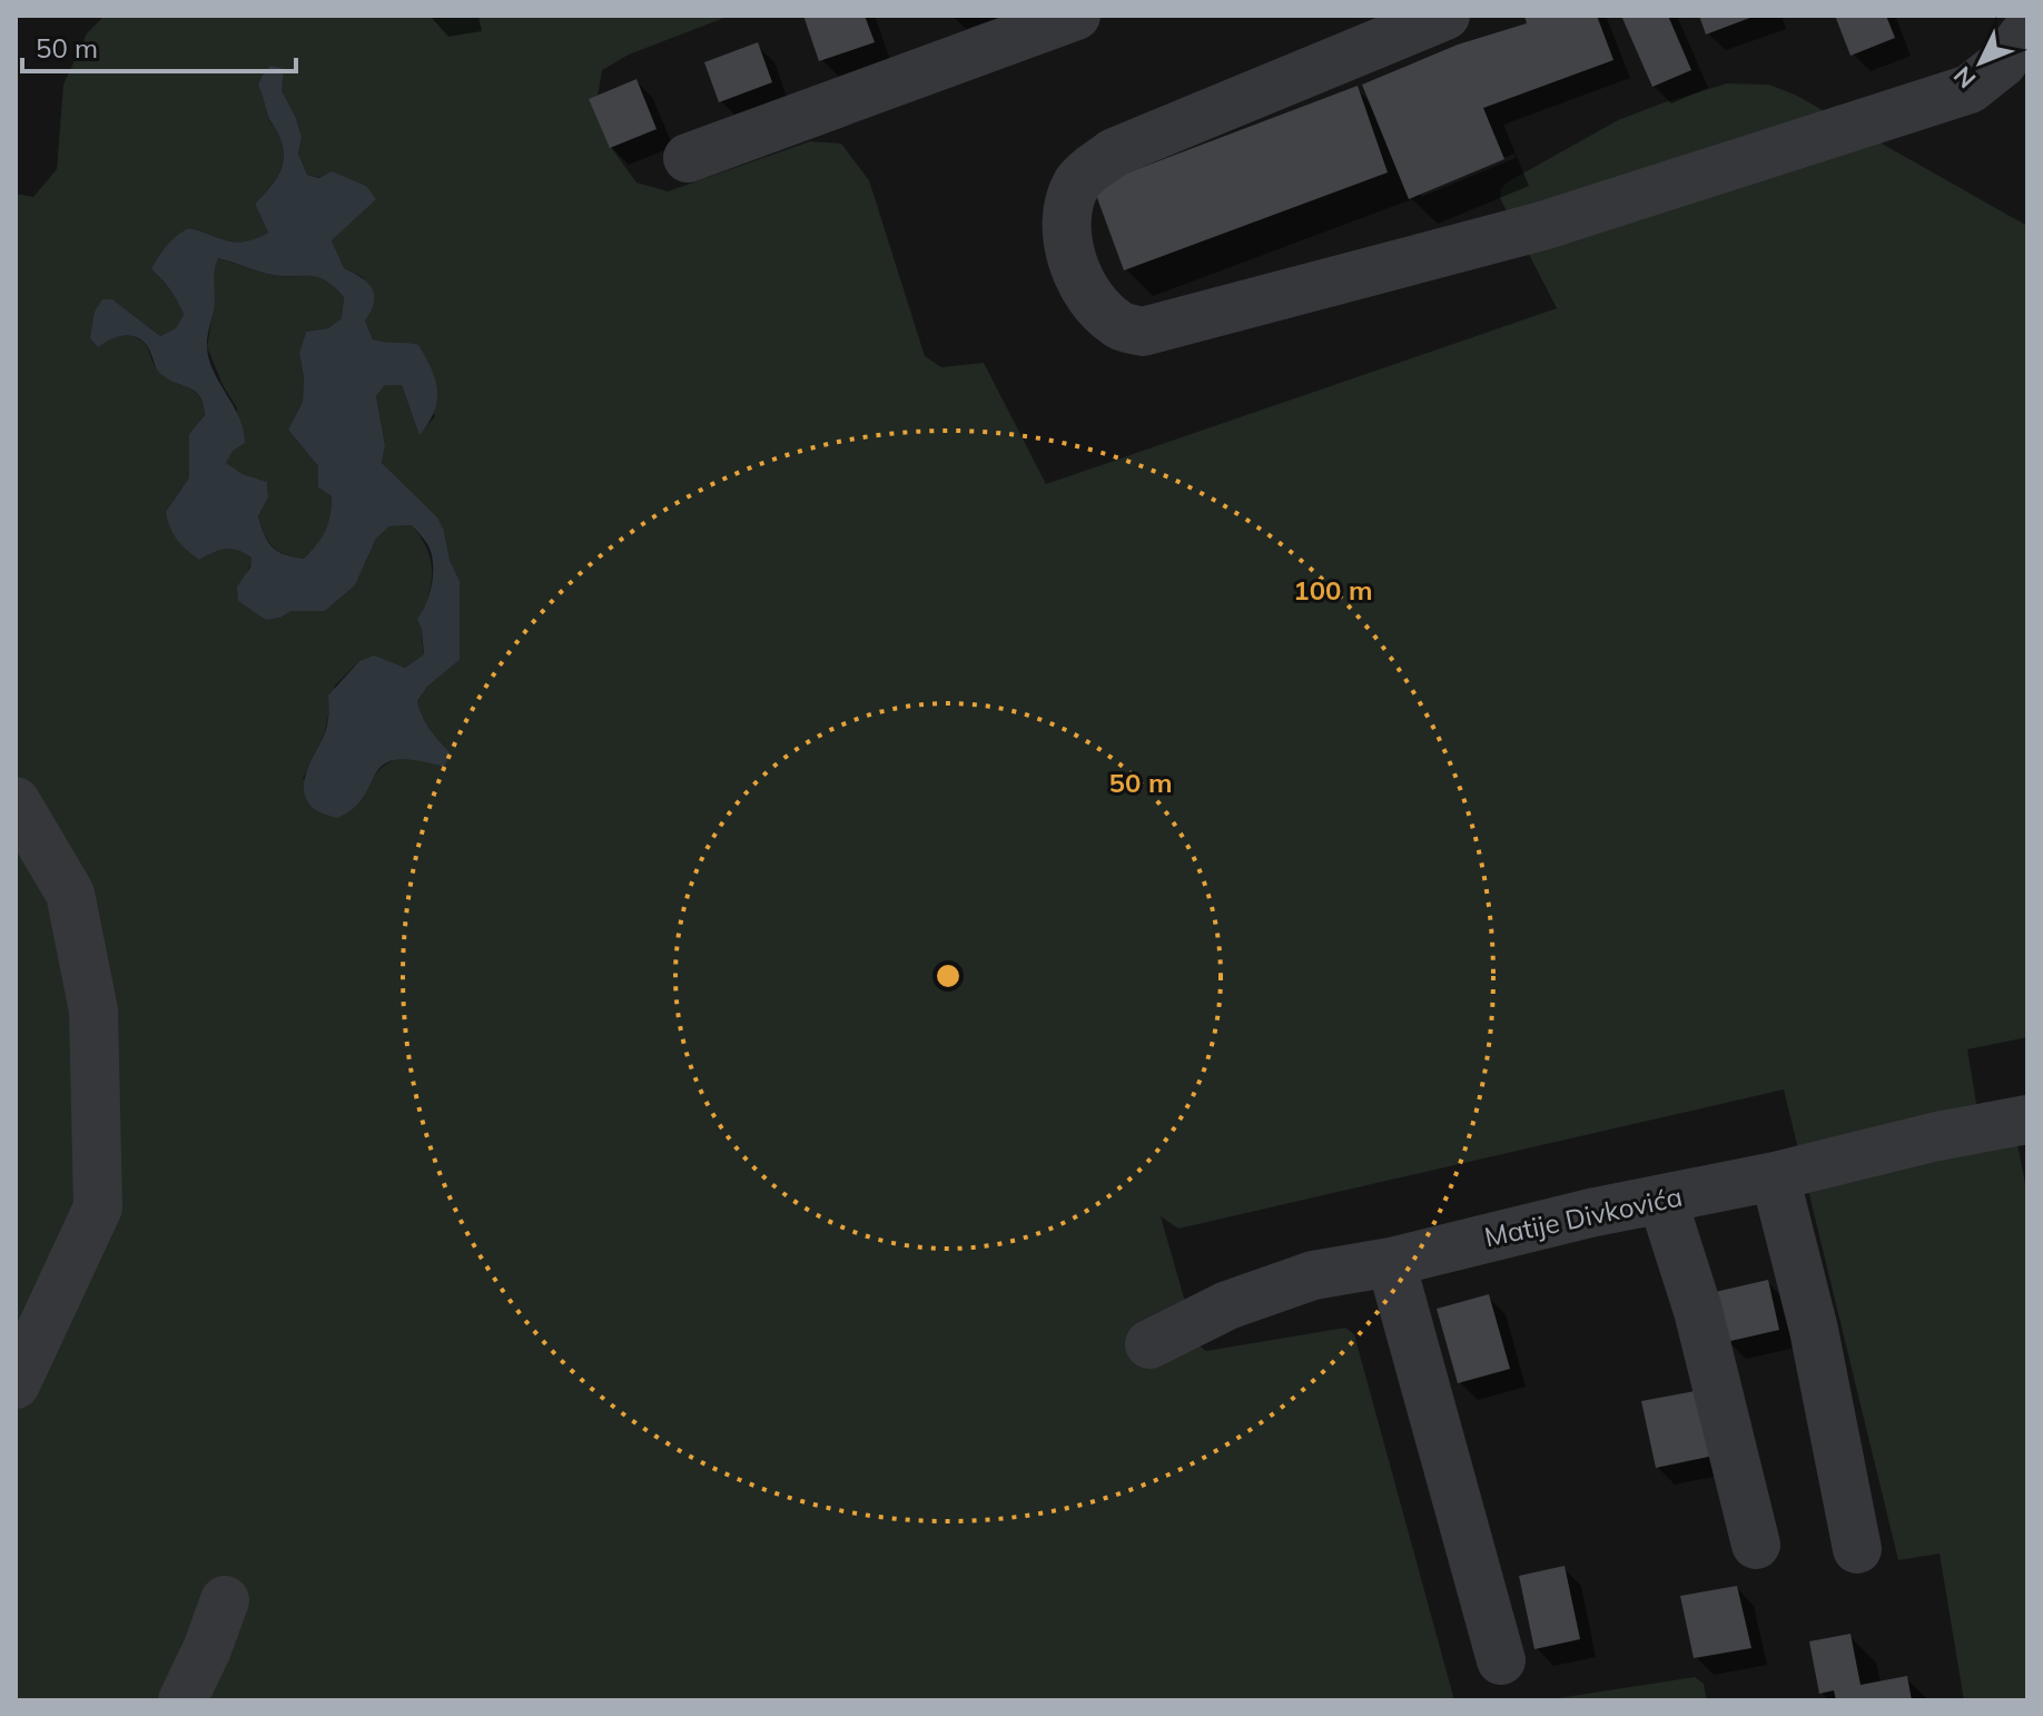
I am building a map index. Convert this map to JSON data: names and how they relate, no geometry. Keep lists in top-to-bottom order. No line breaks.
{"streets":{"street":["Matije Divkovića"]},"scale_bar":"50 m","north":"bottom left","rings":["100 m","50 m"]}
